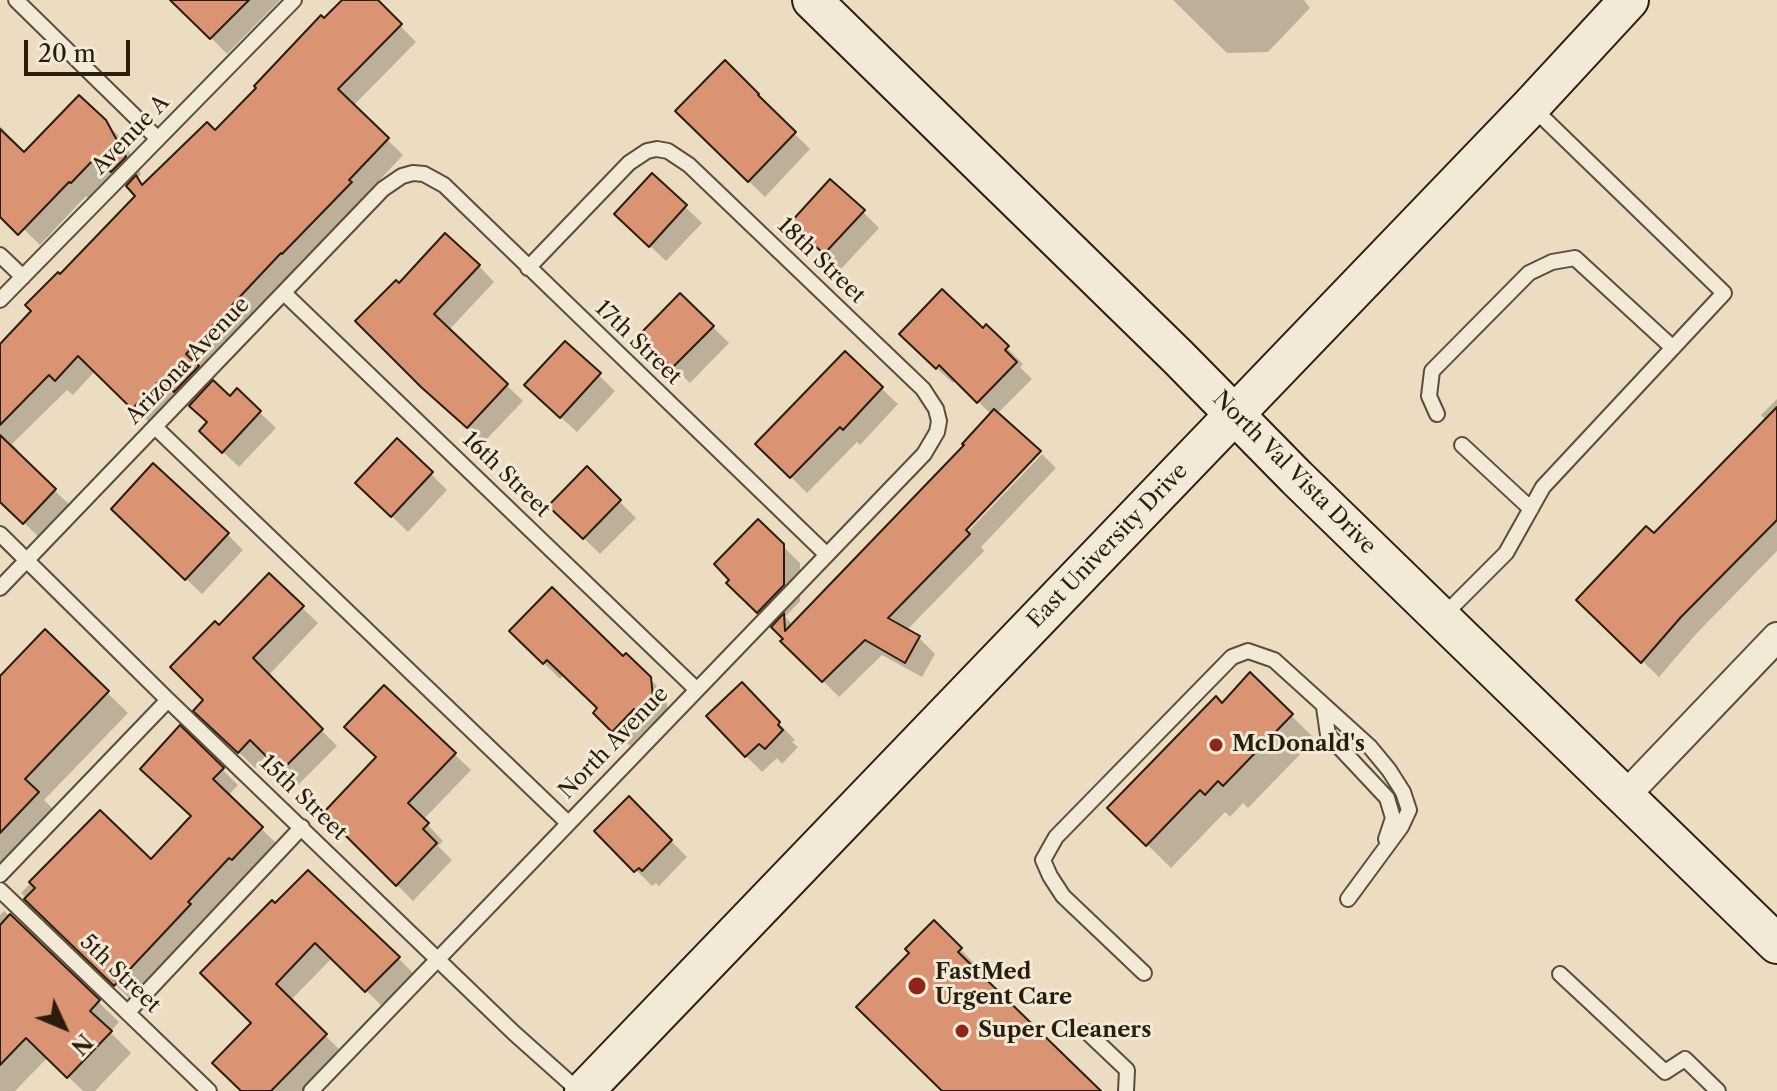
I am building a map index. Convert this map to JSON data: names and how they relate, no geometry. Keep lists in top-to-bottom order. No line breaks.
{"streets":{"main road":["North Val Vista Drive","East University Drive"],"lane":["Avenue A","18th Street","17th Street","Arizona Avenue","16th Street","North Avenue","15th Street","5th Street"]},"crossings":[["18th Street","17th Street"],["18th Street","North Avenue"],["17th Street","Arizona Avenue"],["17th Street","North Avenue"],["Arizona Avenue","16th Street"],["Arizona Avenue","15th Street"],["North Val Vista Drive","East University Drive"],["16th Street","North Avenue"],["East University Drive","15th Street"],["North Avenue","15th Street"]],"places":["McDonald's","FastMed Urgent Care","Super Cleaners"],"scale_bar":"20 m","north":"bottom right"}
